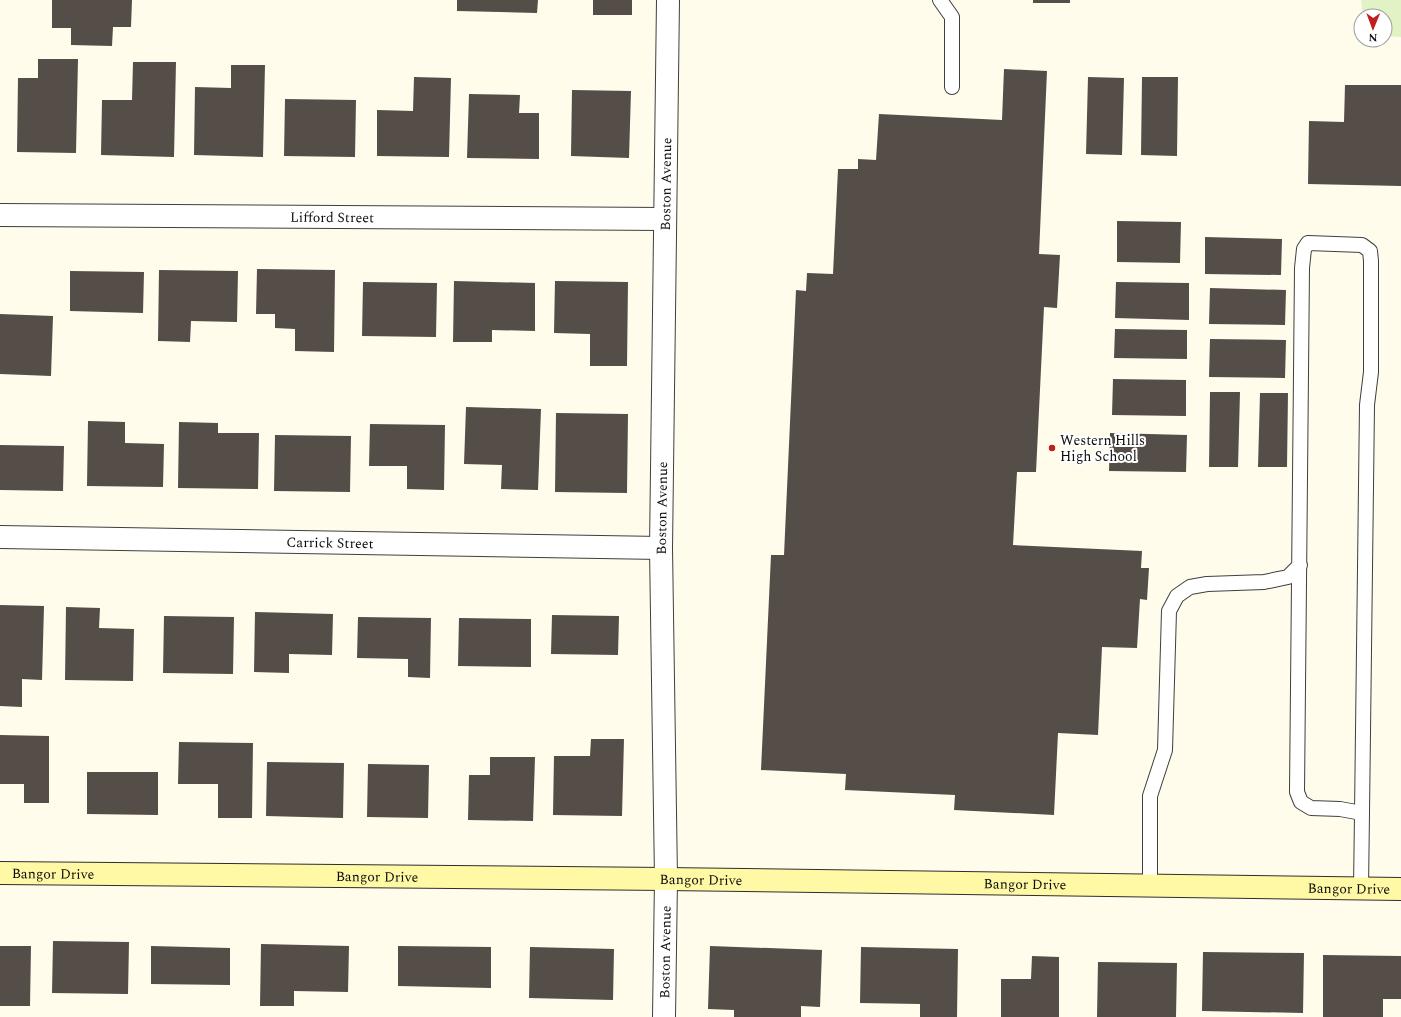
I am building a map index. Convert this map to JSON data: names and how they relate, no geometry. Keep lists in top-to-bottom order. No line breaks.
{"streets":{"street":["Boston Avenue","Lifford Street","Carrick Street","Bangor Drive"]},"crossings":[["Boston Avenue","Lifford Street"],["Boston Avenue","Carrick Street"],["Boston Avenue","Bangor Drive"]],"places":["Western Hills High School"],"north":"bottom"}
